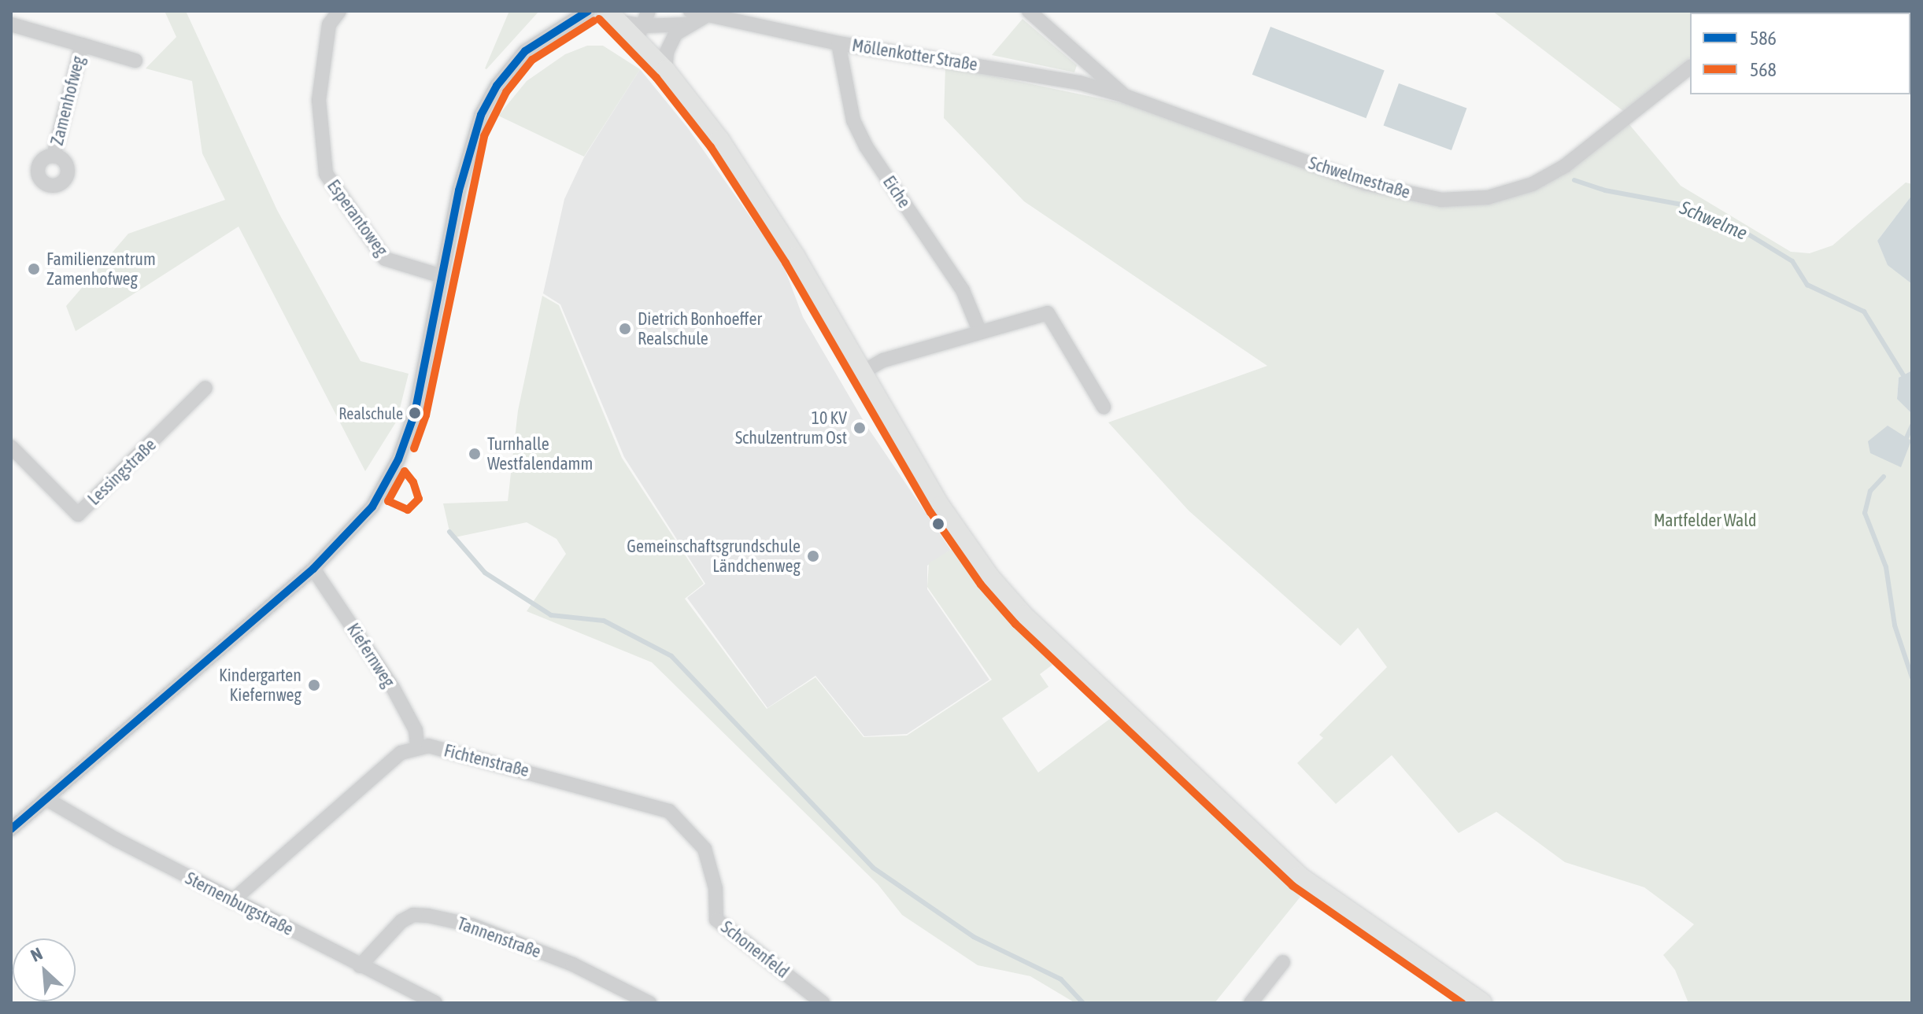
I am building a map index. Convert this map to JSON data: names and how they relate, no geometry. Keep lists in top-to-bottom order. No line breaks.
{"streets":{"street":["Möllenkotter Straße","Zamenhofweg","Schwelmestraße","Eiche","Esperantoweg","Lessingstraße","Kiefernweg","Fichtenstraße","Sternenburgstraße","Tannenstraße","Schonenfeld"]},"crossings":[["Möllenkotter Straße","Schwelmestraße"],["Möllenkotter Straße","Eiche"],["Kiefernweg","Fichtenstraße"],["Fichtenstraße","Schonenfeld"],["Sternenburgstraße","Tannenstraße"]],"water":["Schwelme"],"parks":["Martfelder Wald"],"places":["Familienzentrum Zamenhofweg","Dietrich Bonhoeffer Realschule","Realschule","10 KV Schulzentrum Ost","Turnhalle Westfalendamm","Gemeinschaftsgrundschule Ländchenweg","Kindergarten Kiefernweg"],"lines":["transit line 586","transit line 568"],"legend":["586","568"],"north":"top left"}
